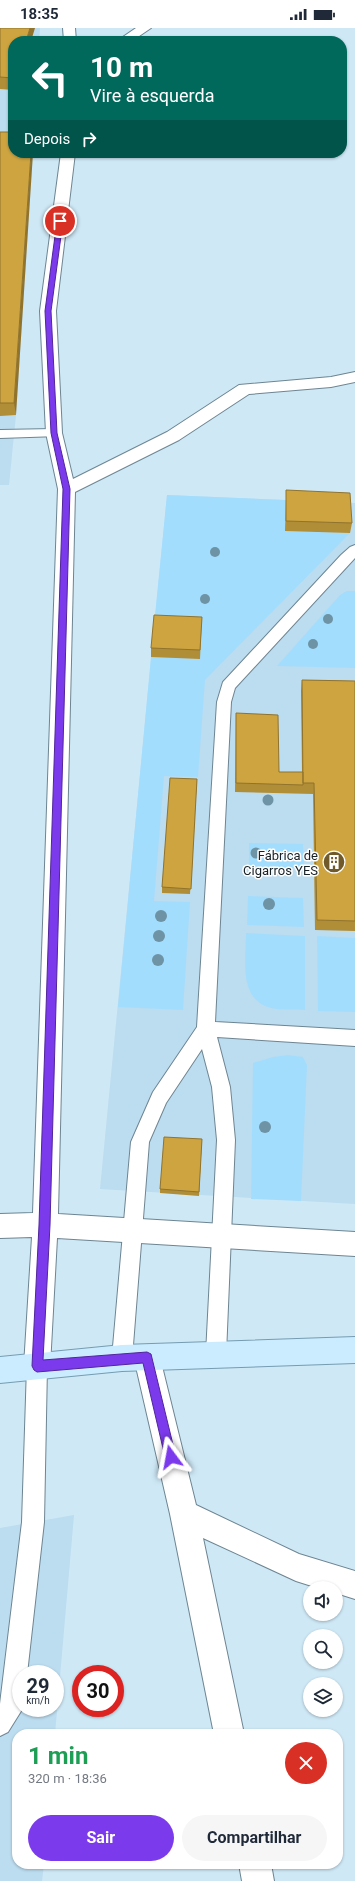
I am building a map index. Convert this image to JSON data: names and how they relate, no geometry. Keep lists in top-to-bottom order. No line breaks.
{"places":{"building":["Fábrica de Cigarros YES"]},"page":{"status":"18:35","turn":["10 m","Vire à esquerda"],"then":"Depois","speed":"29 km/h","limit":"30","heading":["1 min","320 m · 18:36"],"buttons":["Sair","Compartilhar"]}}
